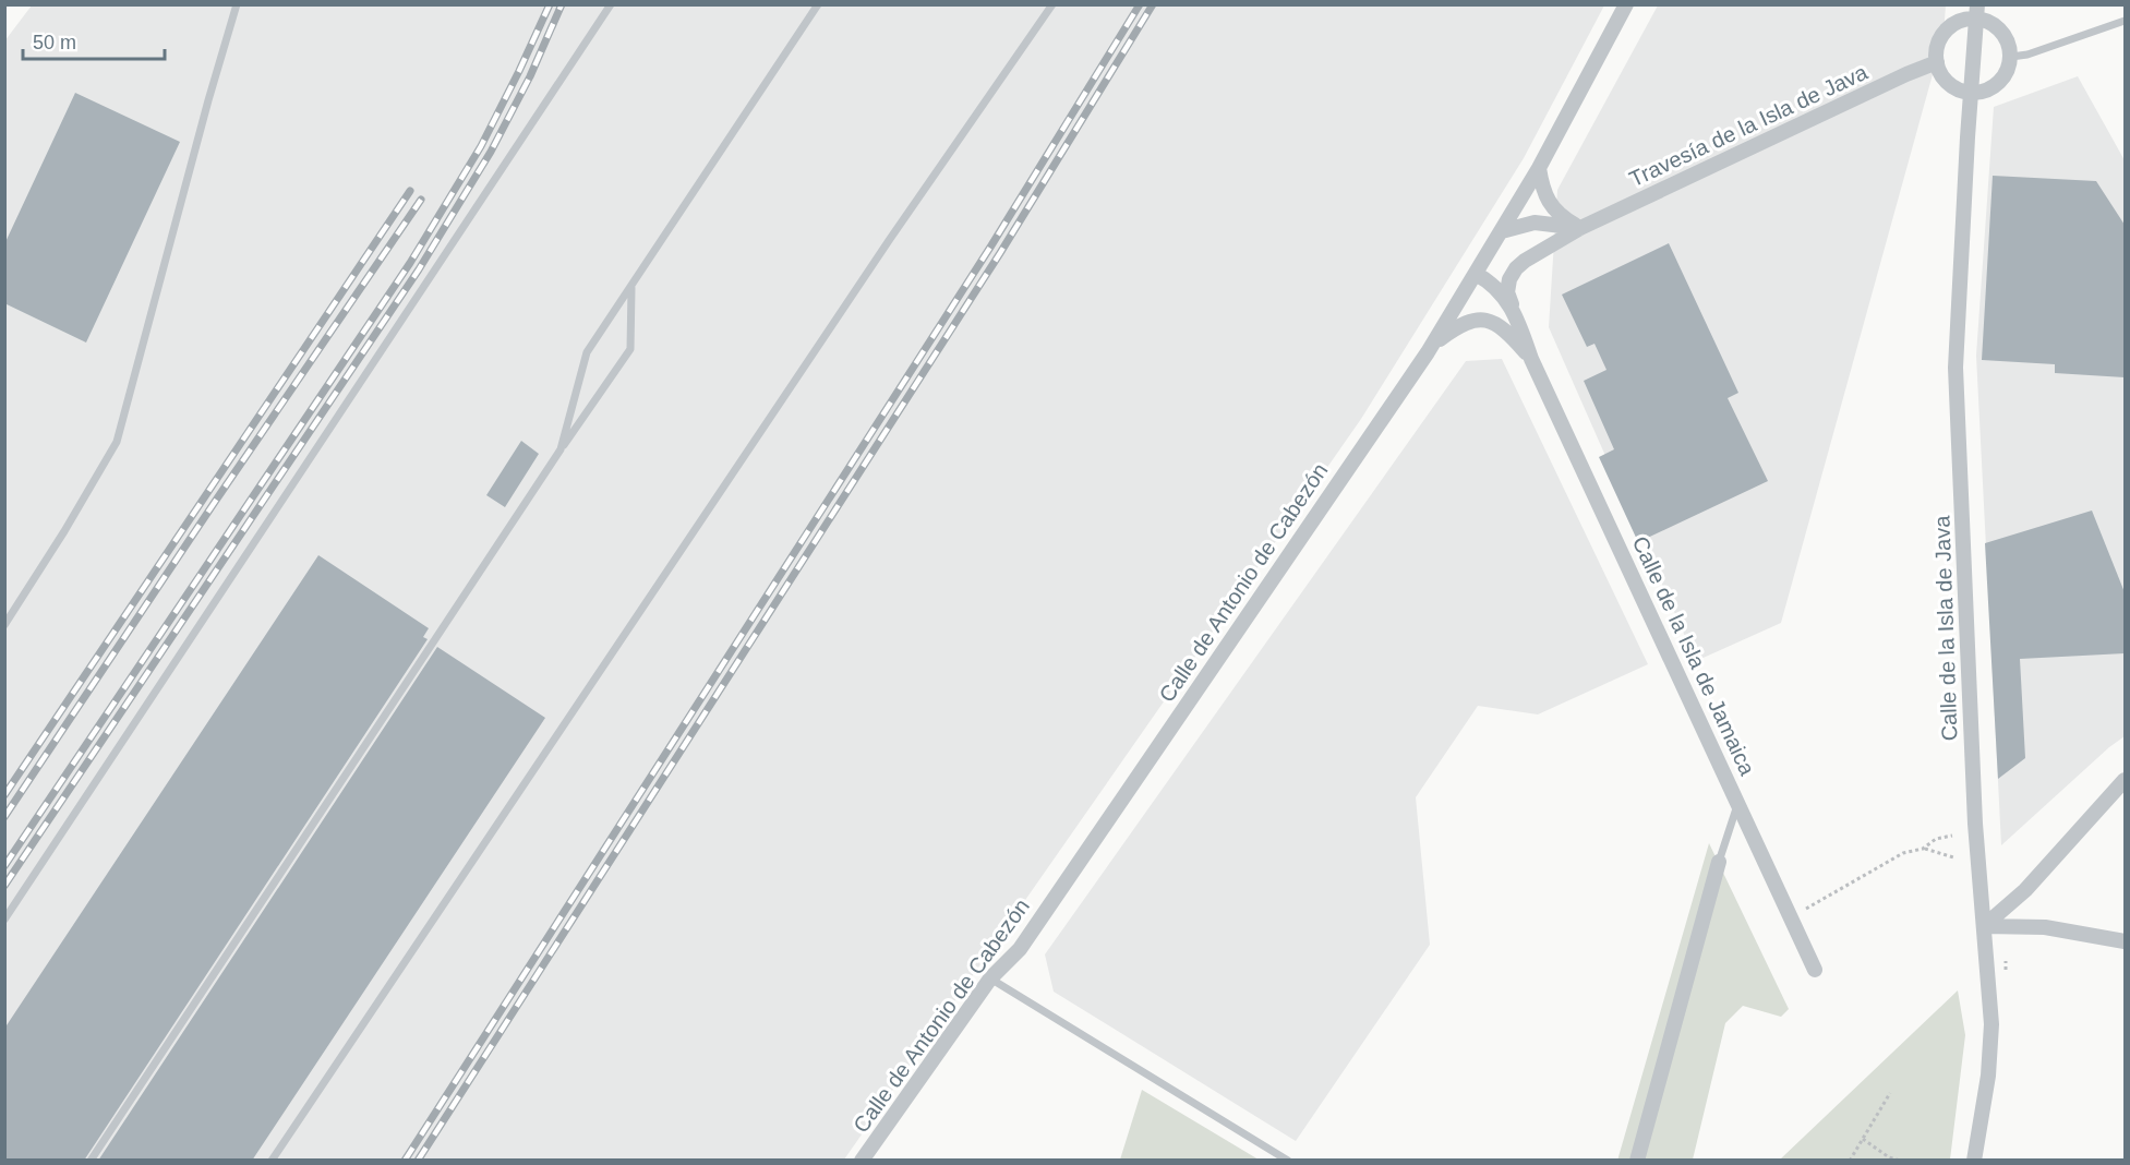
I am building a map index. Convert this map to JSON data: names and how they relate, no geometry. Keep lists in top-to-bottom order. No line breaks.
{"streets":{"street":["Travesía de la Isla de Java","Calle de Antonio de Cabezón","Calle de la Isla de Java","Calle de la Isla de Jamaica"]},"crossings":[["Travesía de la Isla de Java","Calle de la Isla de Jamaica"],["Calle de Antonio de Cabezón","Calle de la Isla de Jamaica"]],"scale_bar":"50 m"}
